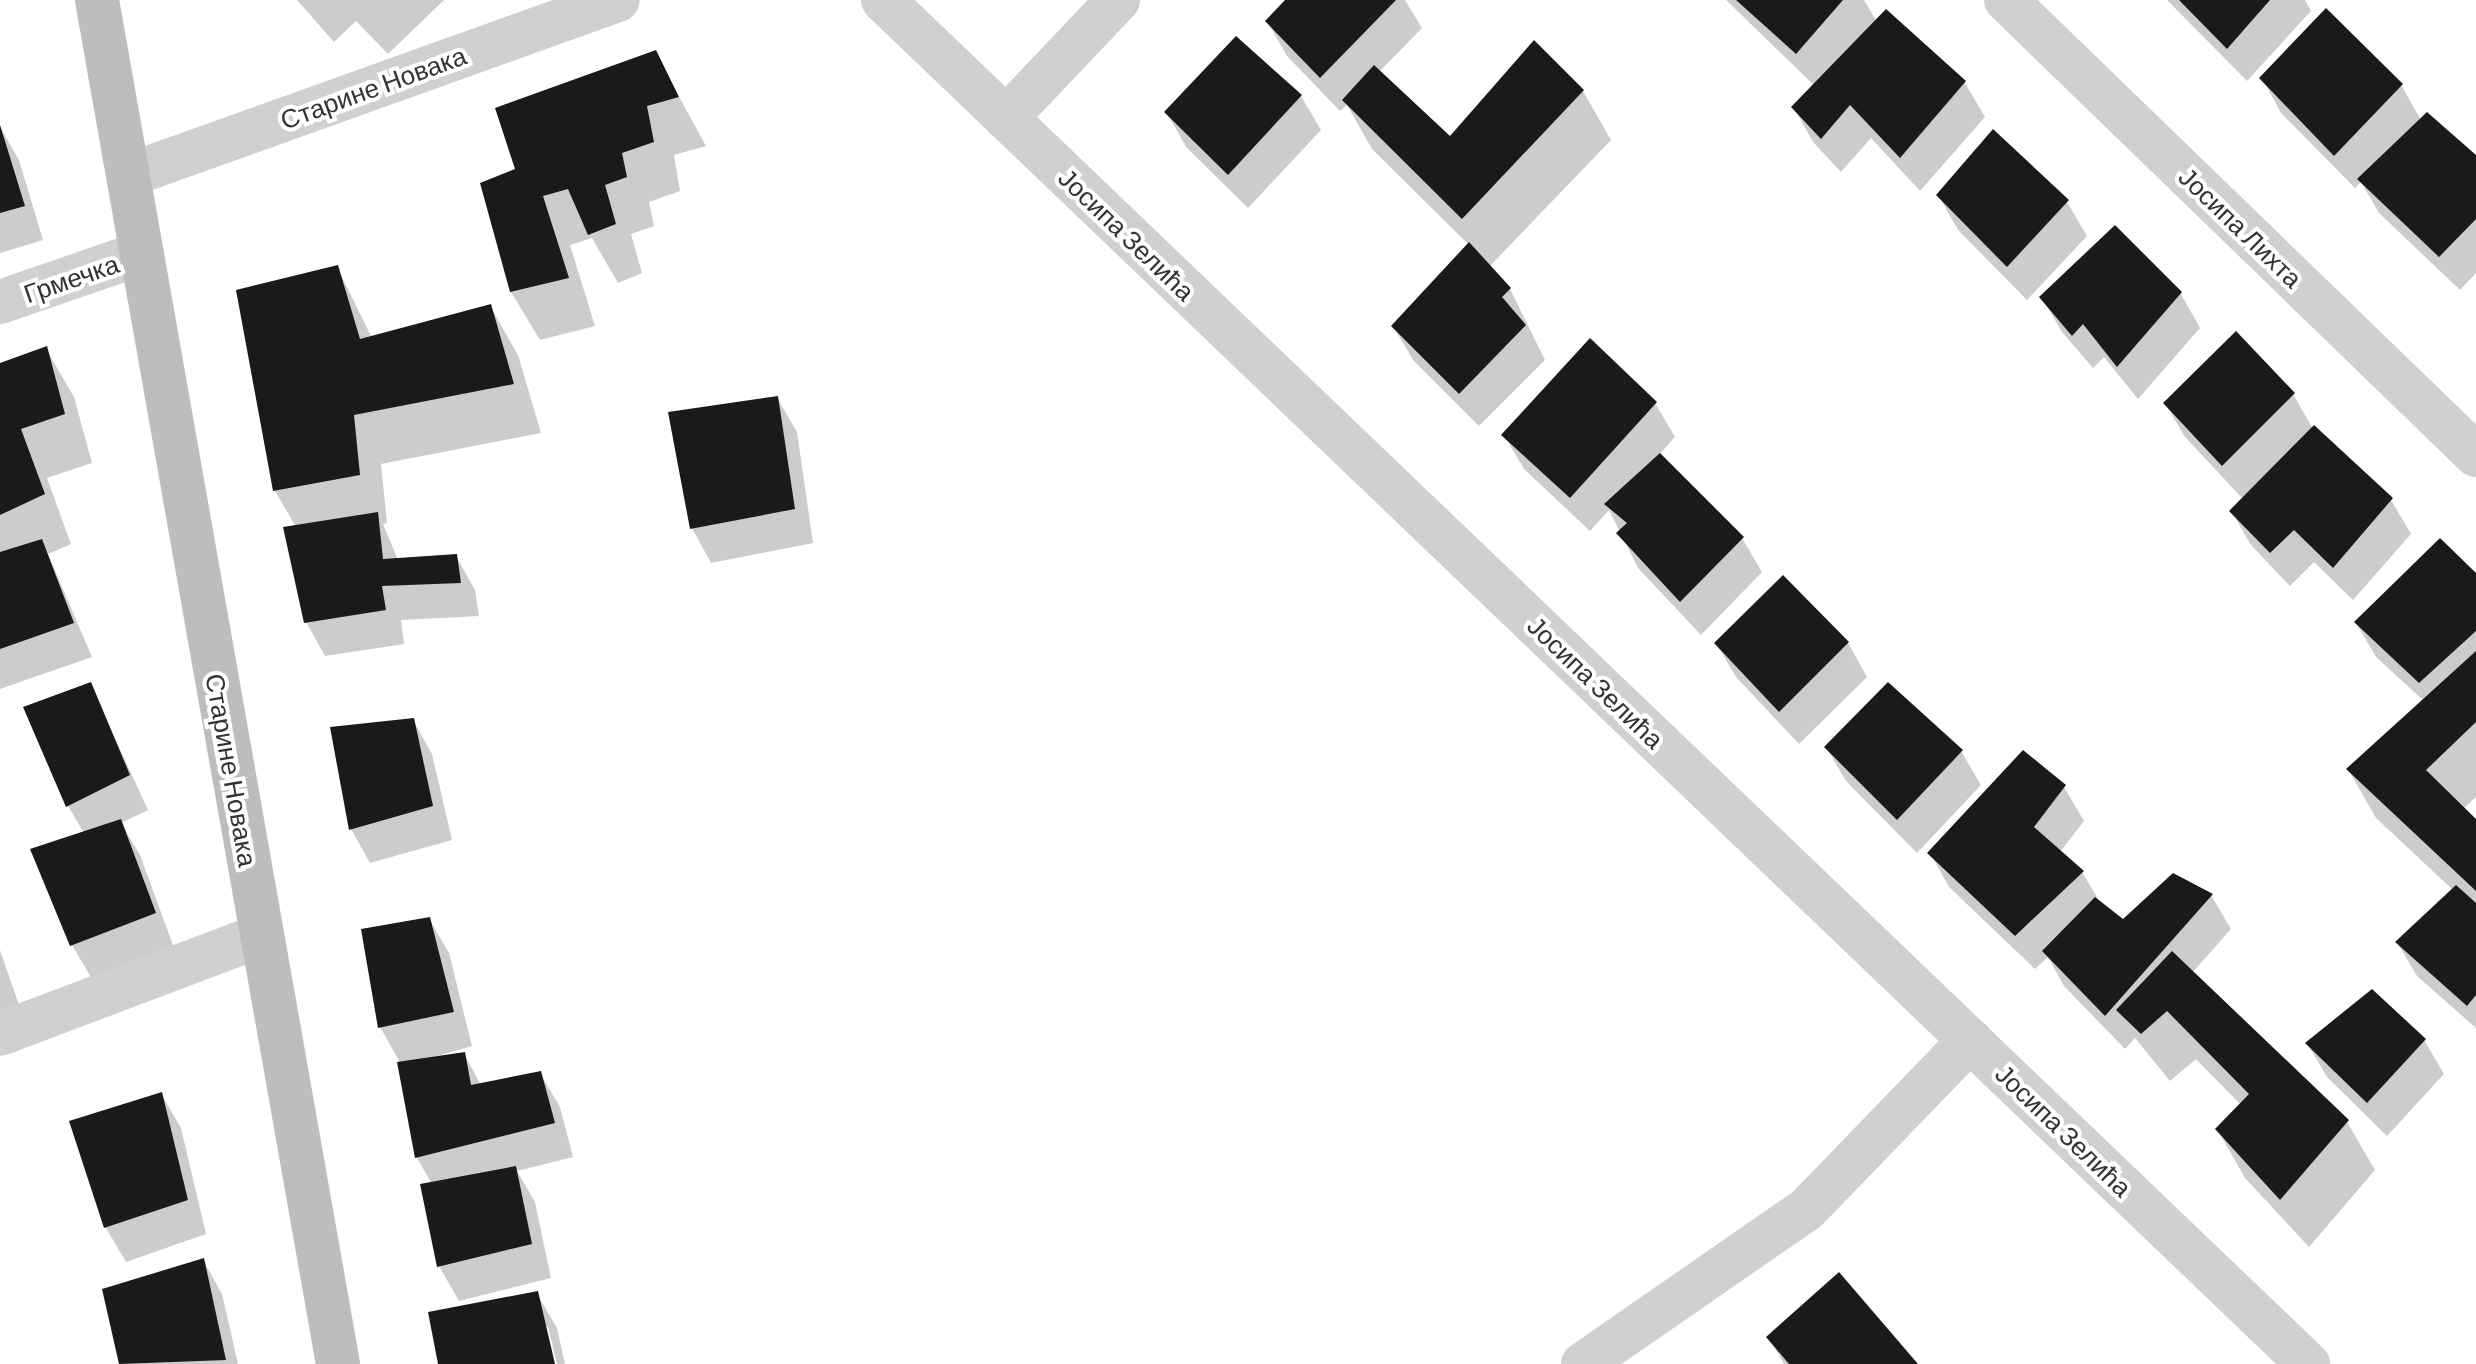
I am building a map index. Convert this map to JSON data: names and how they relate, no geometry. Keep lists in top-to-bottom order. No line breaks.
{"streets":{"street":["Старине Новака","Јосипа Лихта","Јосипа Зелића","Грмечка"]},"crossings":[["Старине Новака","Грмечка"]]}
